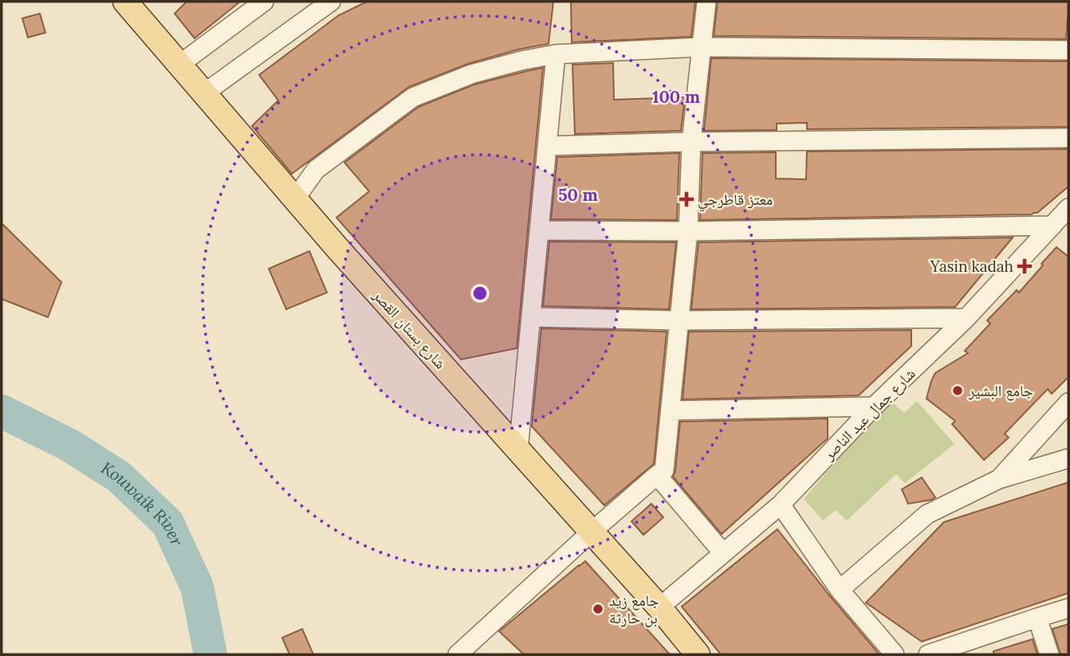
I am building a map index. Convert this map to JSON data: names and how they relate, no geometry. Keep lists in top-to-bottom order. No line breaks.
{"streets":{"main road":["شارع بستان القصر"],"street":["شارع جمال عبد الناصر"]},"crossings":[["شارع بستان القصر","شارع جمال عبد الناصر"]],"water":["Kouwaik River"],"places":{"health":["معتز قاطرجي","Yasin kadah"],"other":["جامع البشير","جامع زيد بن حارثة"]},"rings":["100 m","50 m"]}
